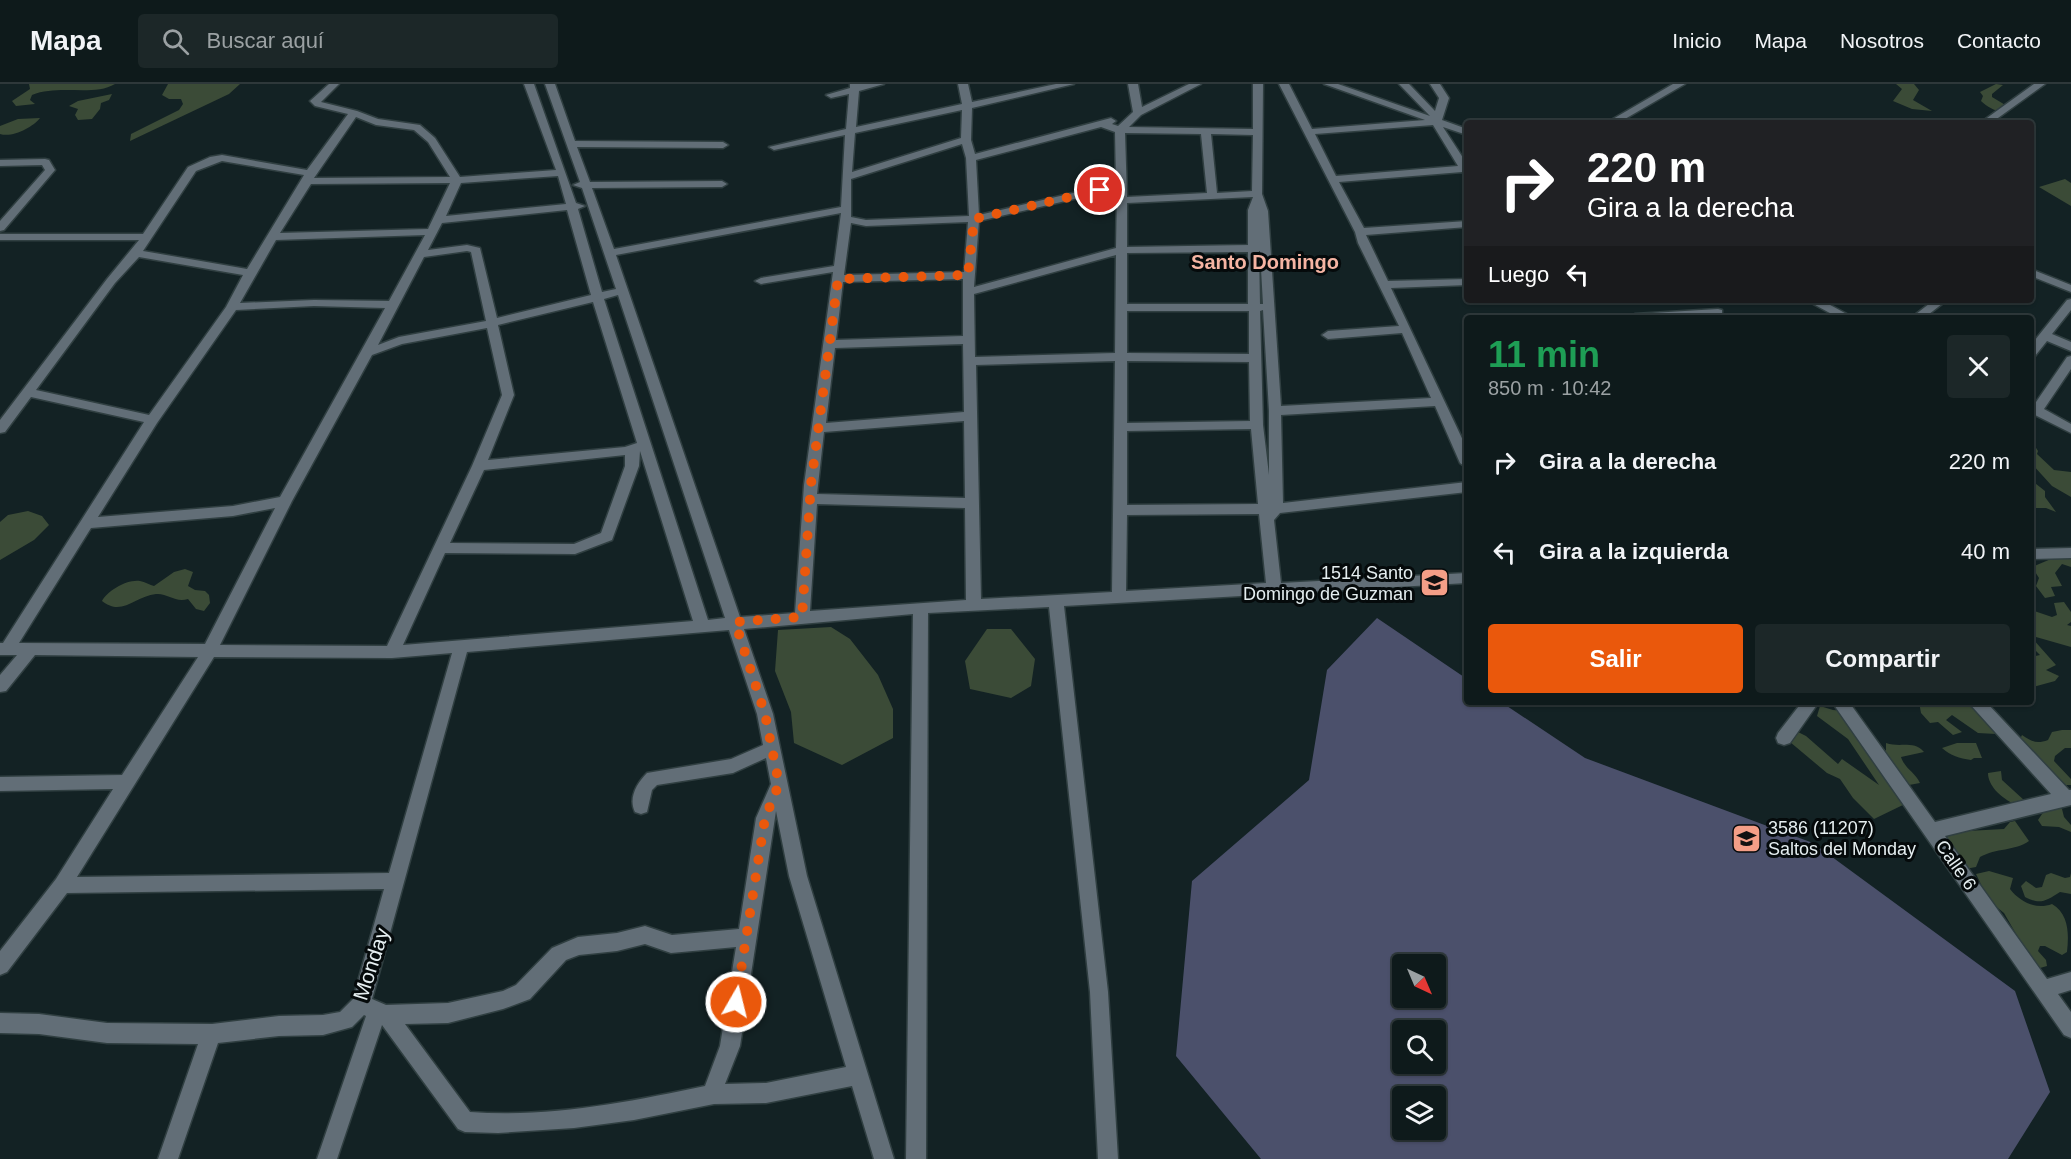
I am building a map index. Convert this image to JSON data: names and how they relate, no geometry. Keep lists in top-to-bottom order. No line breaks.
{"streets":{"street":["Calle 6","Monday"]},"districts":["Santo Domingo"],"places":{"school or university":["1514 Santo Domingo de Guzman","3586 (11207) Saltos del Monday"]},"north":"bottom right","page":{"header":"Mapa","search":"Buscar aquí","nav":["Inicio","Mapa","Nosotros","Contacto"],"turn":["220 m","Gira a la derecha"],"then":"Luego","heading":["11 min","850 m · 10:42"],"list":[{"name":"Gira a la derecha","value":"220 m"},{"name":"Gira a la izquierda","value":"40 m"}],"buttons":["Salir","Compartir"]}}
